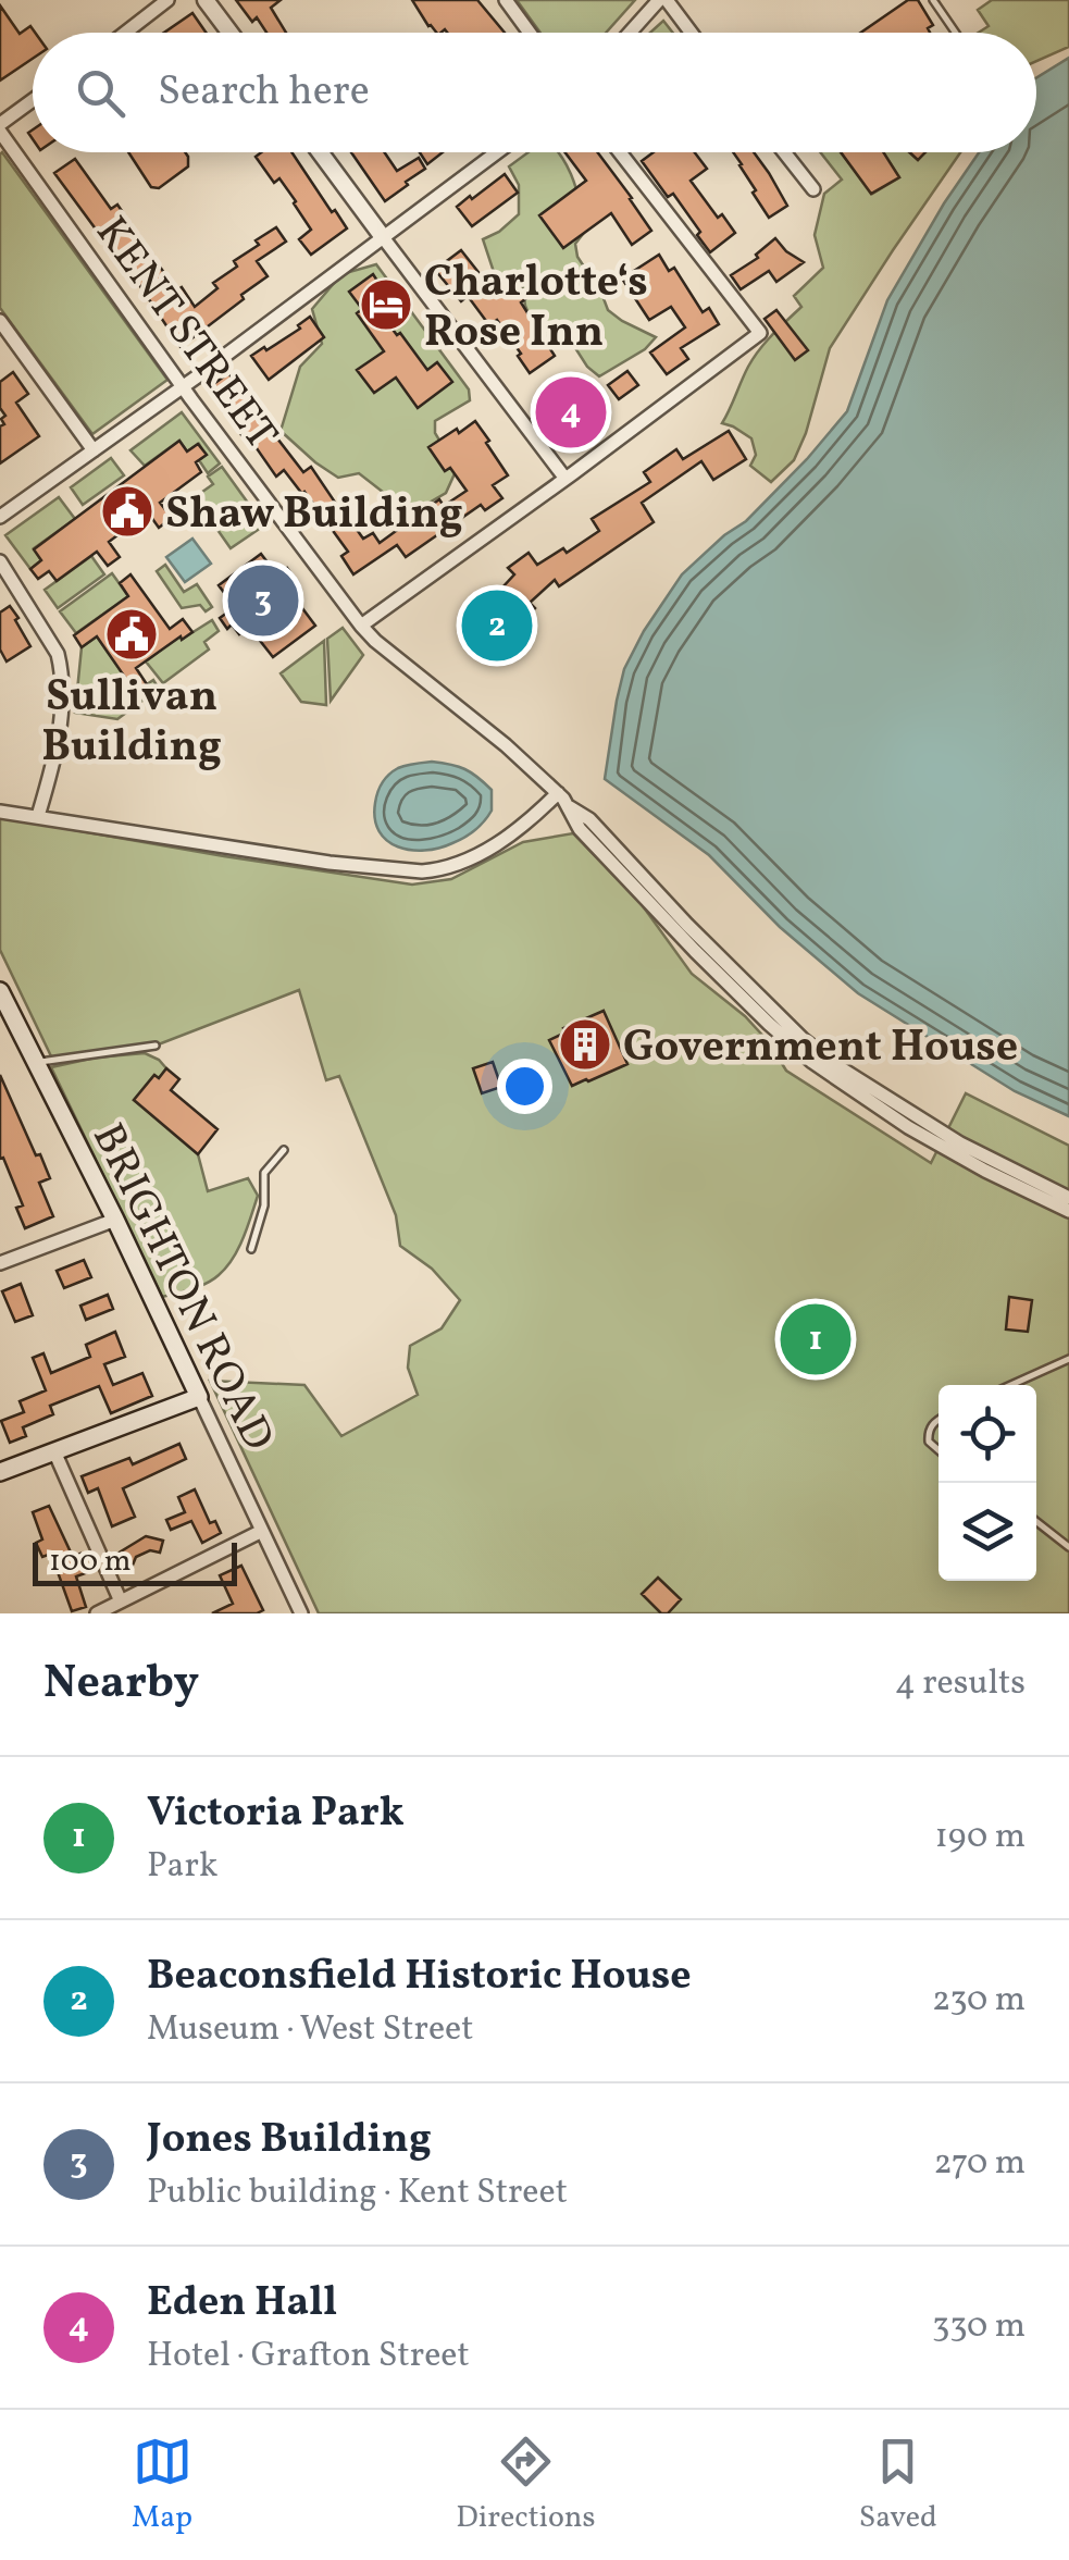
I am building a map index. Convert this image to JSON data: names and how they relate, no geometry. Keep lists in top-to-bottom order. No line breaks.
{"streets":{"main road":["BRIGHTON ROAD"],"street":["KENT STREET"]},"places":{"hotel":["Charlotte‘s Rose Inn"],"public building":["Shaw Building","Sullivan Building"],"building":["Government House"]},"scale_bar":"100 m","page":{"search":"Search here","pins":["4","3","2","1"],"scale":"100 m","heading":["Nearby","4 results"],"list":[{"mark":"1","name":"Victoria Park","note":"Park","value":"190 m"},{"mark":"2","name":"Beaconsfield Historic House","note":"Museum · West Street","value":"230 m"},{"mark":"3","name":"Jones Building","note":"Public building · Kent Street","value":"270 m"},{"mark":"4","name":"Eden Hall","note":"Hotel · Grafton Street","value":"330 m"}],"nav":["Map","Directions","Saved"]}}
